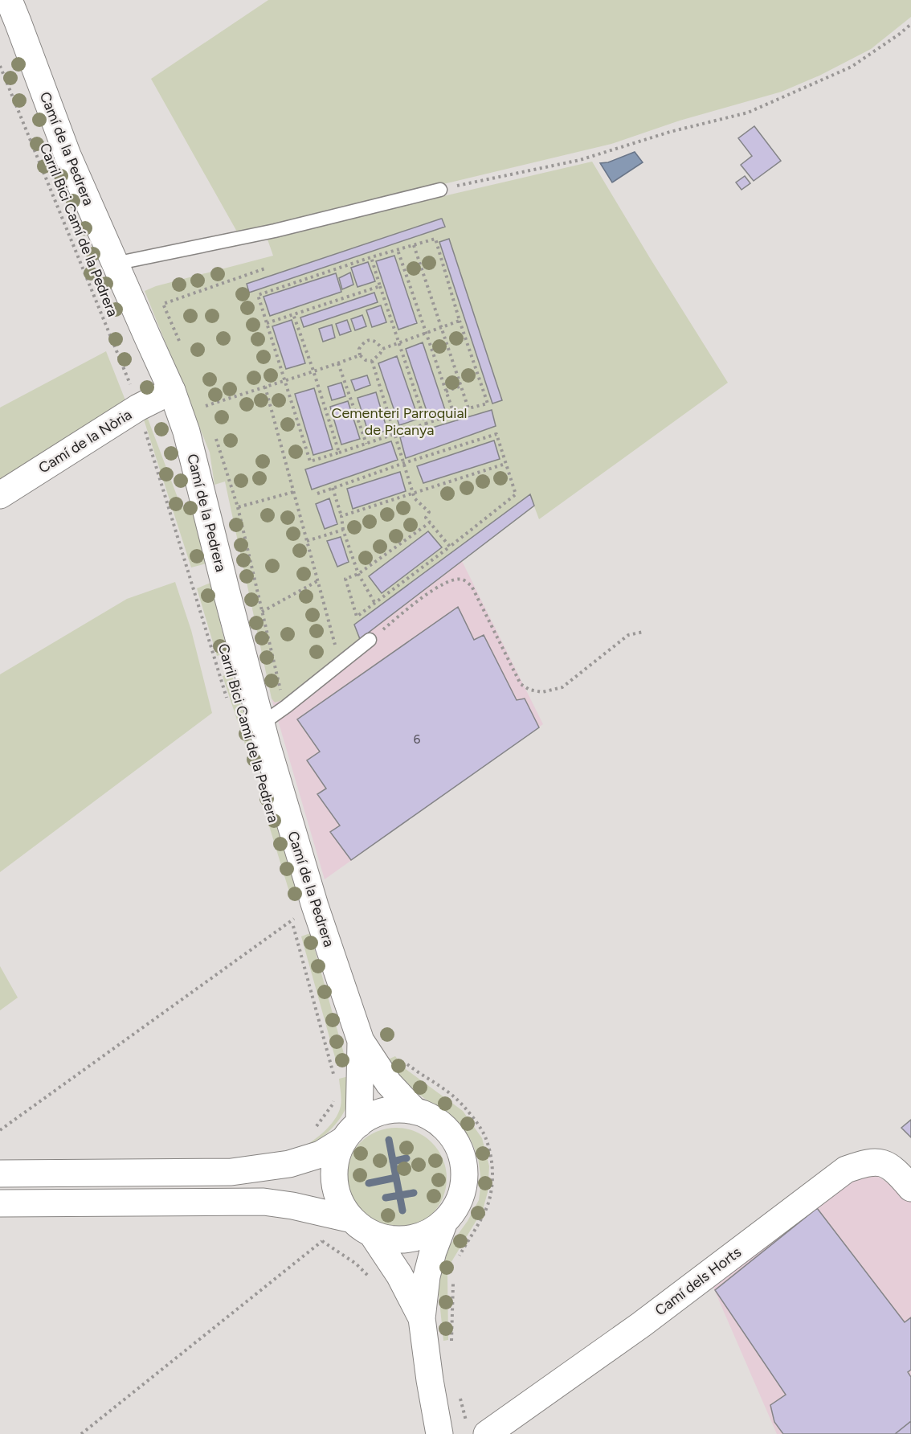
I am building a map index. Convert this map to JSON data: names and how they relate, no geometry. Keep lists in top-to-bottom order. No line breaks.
{"streets":{"street":["Camí de la Pedrera","Camí de la Nòria","Camí dels Horts"],"path":["Carril Bici Camí de la Pedrera"]},"crossings":[["Camí de la Pedrera","Camí de la Nòria"]],"parks":["Cementeri Parroquial de Picanya"],"house_numbers":["6"]}
